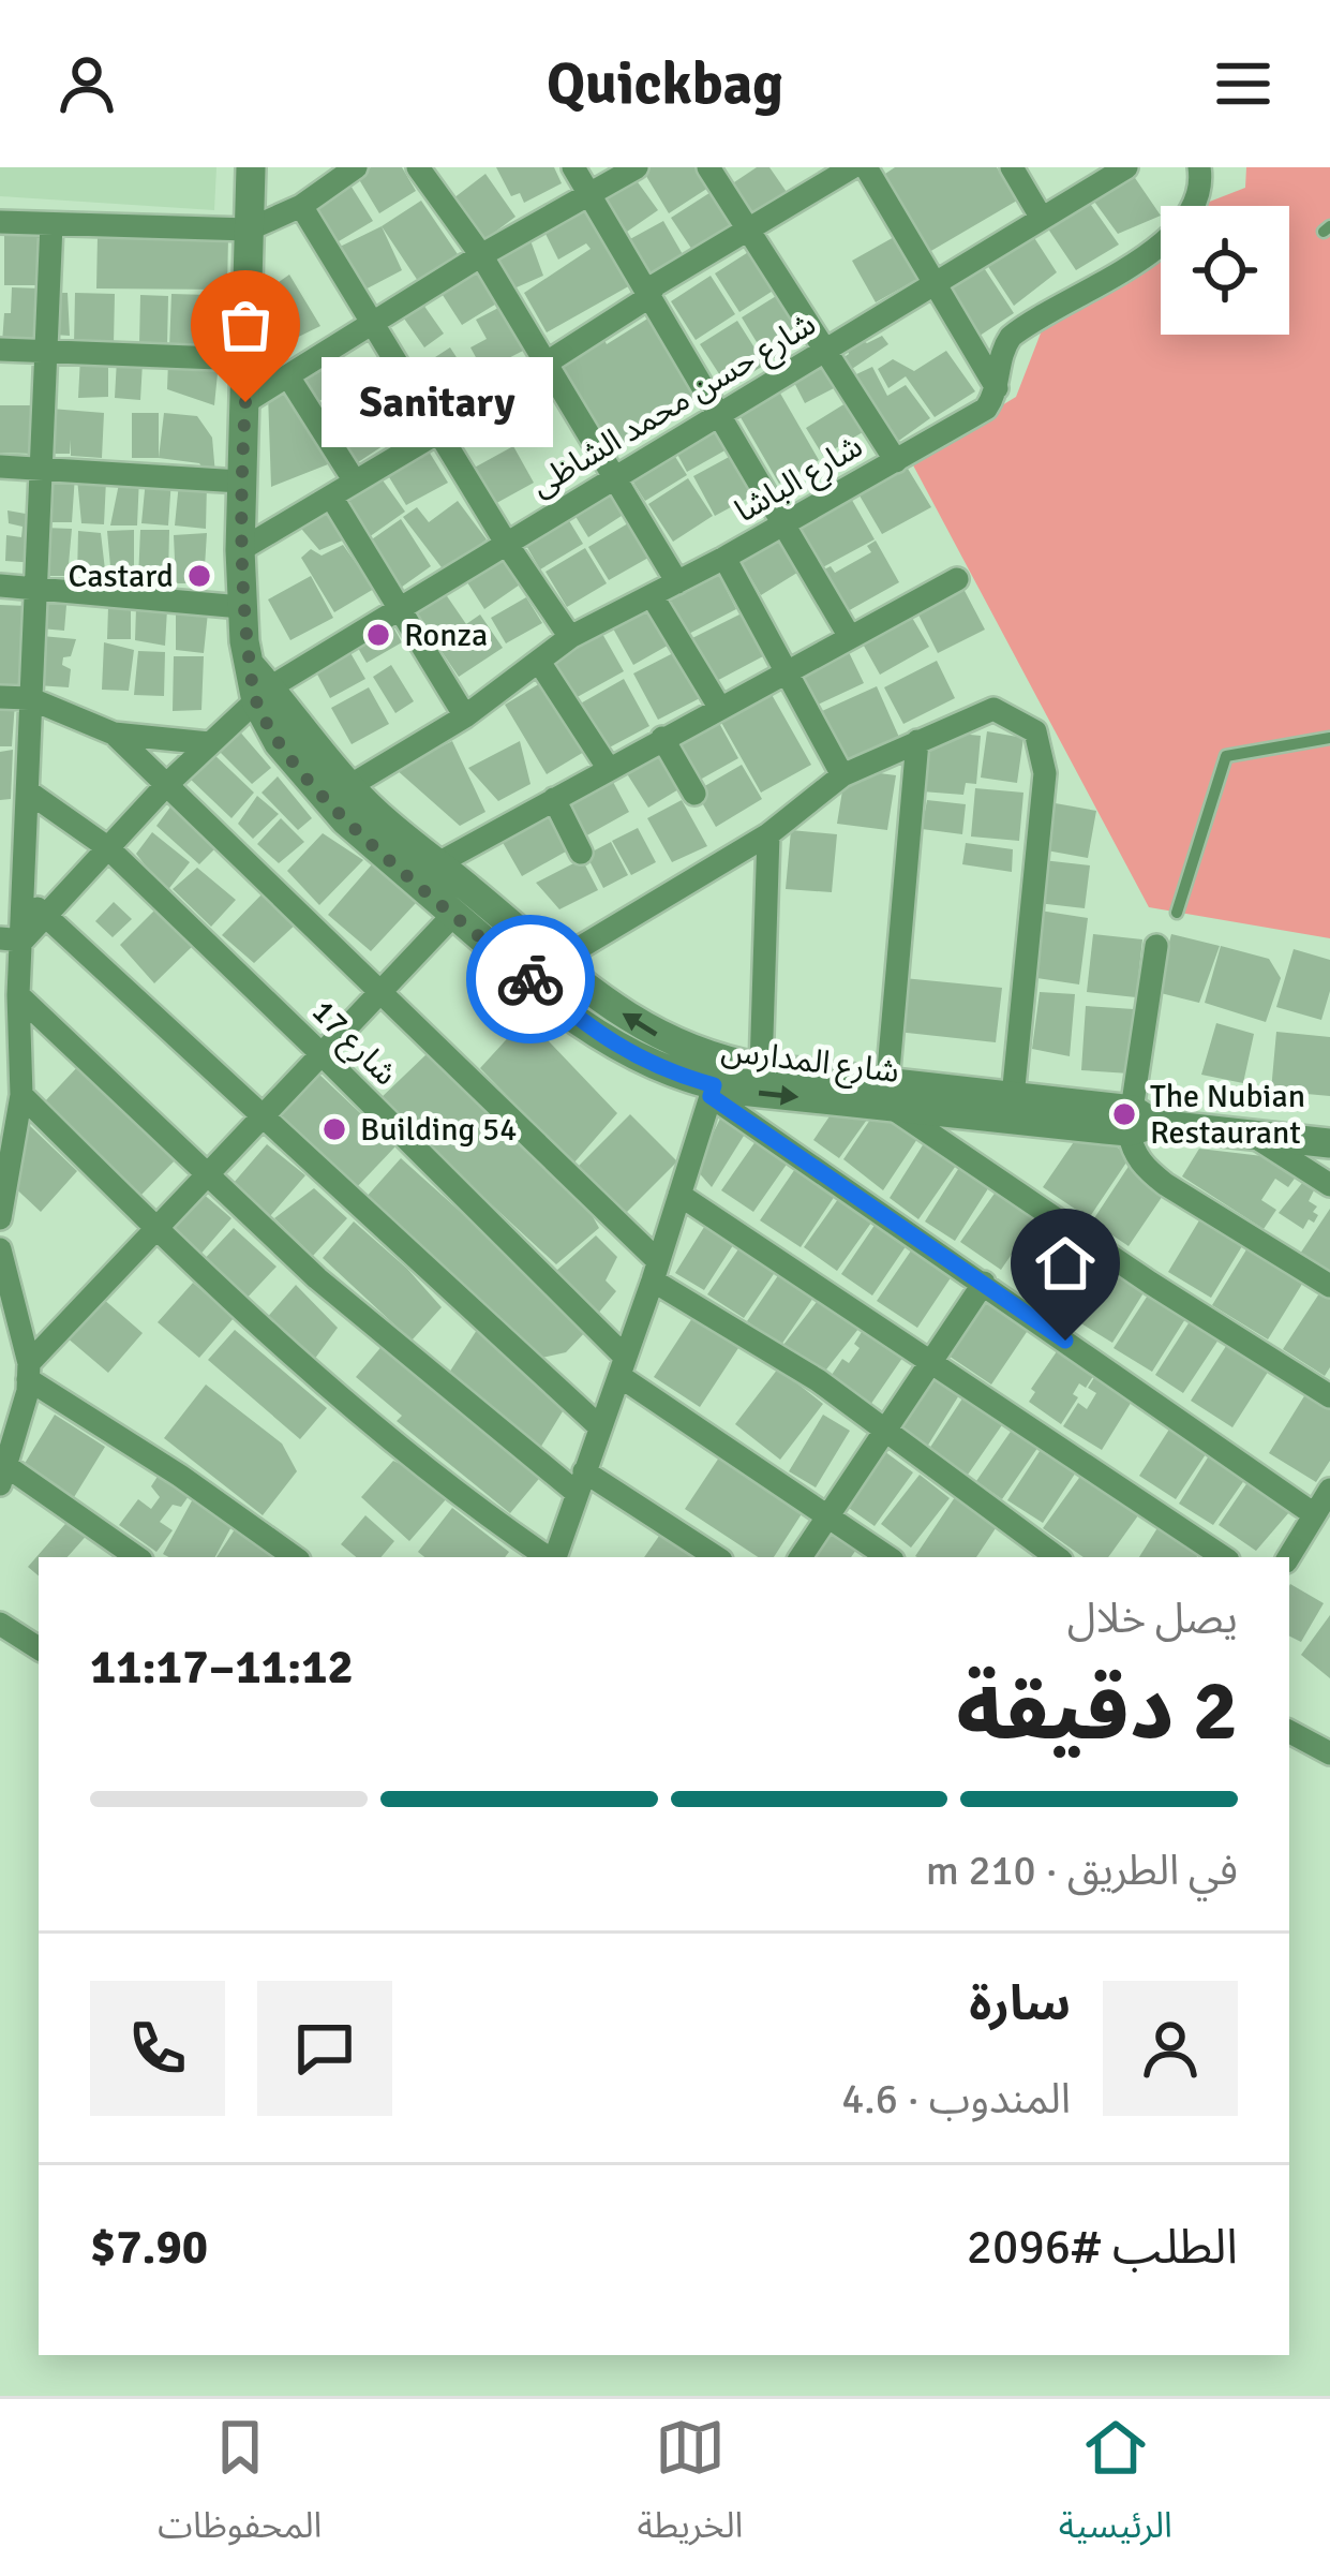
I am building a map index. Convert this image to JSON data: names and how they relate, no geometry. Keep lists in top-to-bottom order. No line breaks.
{"streets":{"street":["شارع حسن محمد الشاظى","شارع الباشا","شارع 17","شارع المدارس"]},"crossings":[["شارع حسن محمد الشاظى","شارع 17"],["شارع حسن محمد الشاظى","شارع المدارس"],["شارع الباشا","شارع المدارس"]],"places":["Sanitary","Castard","Ronza","The Nubian Restaurant","Building 54"],"page":{"header":"Quickbag","bubble":"Sanitary","heading":["2 دقيقة","يصل خلال","11:12–11:17"],"panel":["سارة","المندوب · 4.6","الطلب #2096","$7.90"],"bar":"في الطريق · 210 m","tabs":["الرئيسية","الخريطة","المحفوظات"]}}
